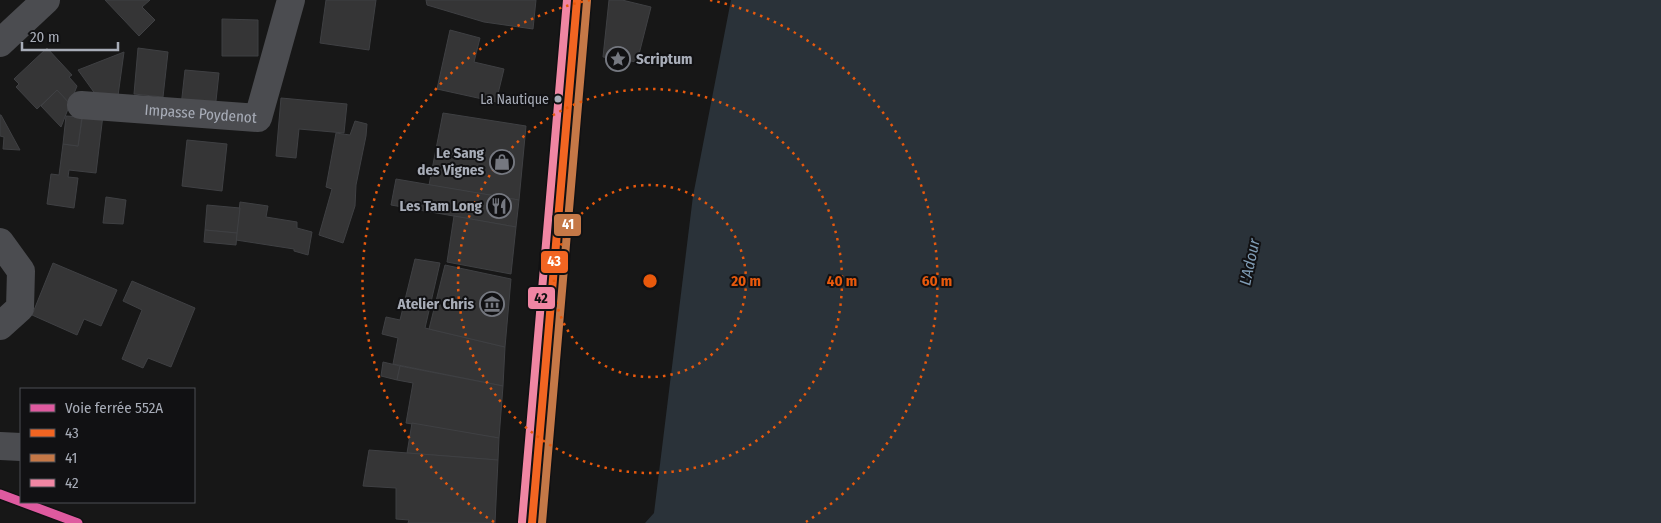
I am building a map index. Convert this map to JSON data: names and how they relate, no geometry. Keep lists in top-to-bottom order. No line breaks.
{"streets":{"street":["Impasse Poydenot"]},"water":["L'Adour"],"places":{"place":["Scriptum"],"other":["La Nautique"],"shop":["Le Sang des Vignes"],"restaurant":["Les Tam Long"],"museum":["Atelier Chris"]},"lines":["transit line 43","transit line 42","transit line 41","rail line 552A"],"legend":["Voie ferrée 552A","43","41","42"],"scale_bar":"20 m","rings":["20 m","40 m","60 m"]}
